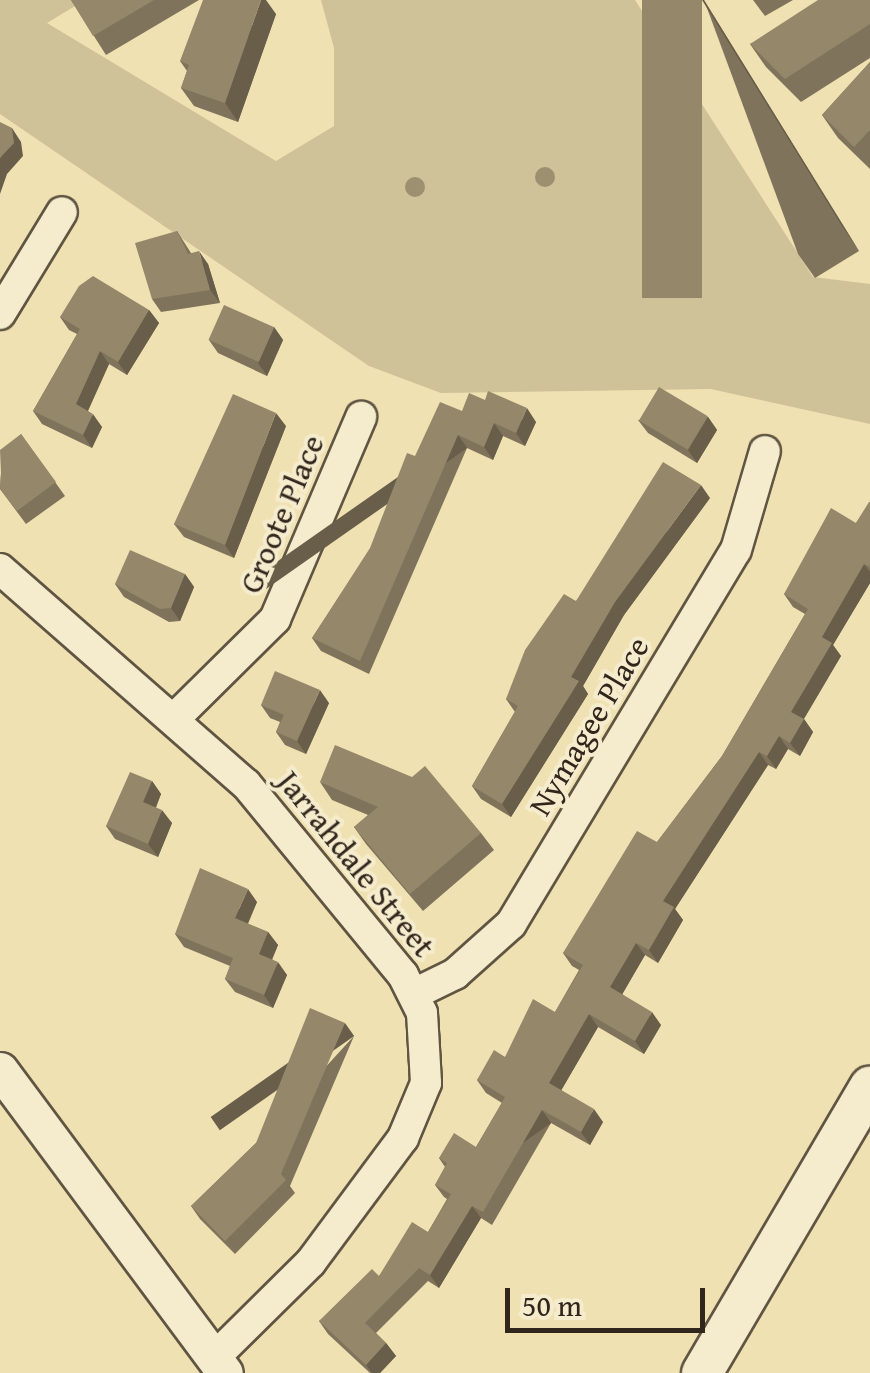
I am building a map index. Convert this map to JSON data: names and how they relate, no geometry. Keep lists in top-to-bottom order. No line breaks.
{"streets":{"street":["Groote Place","Nymagee Place","Jarrahdale Street"]},"crossings":[["Groote Place","Jarrahdale Street"],["Nymagee Place","Jarrahdale Street"]],"scale_bar":"50 m"}
